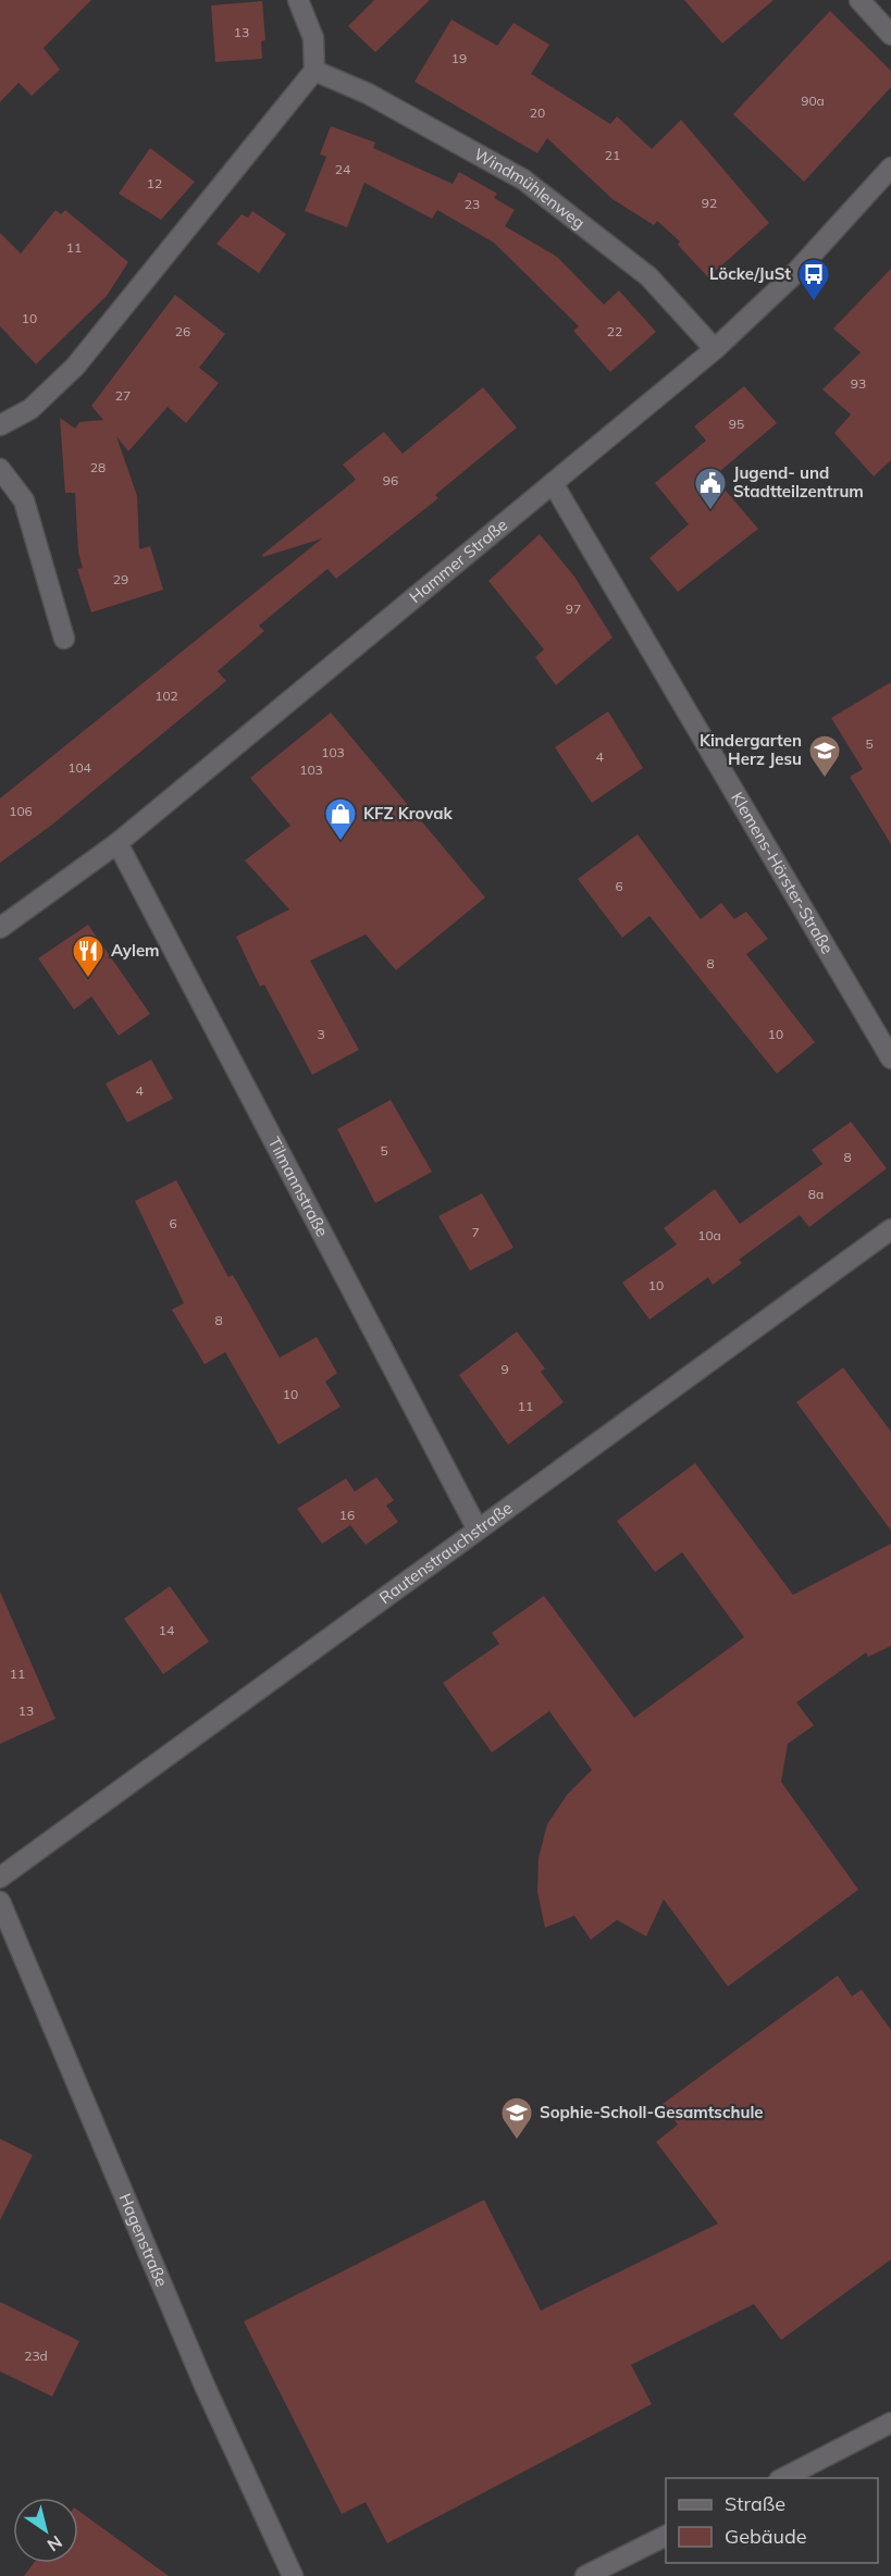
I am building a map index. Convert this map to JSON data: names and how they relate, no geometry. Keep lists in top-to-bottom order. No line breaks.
{"streets":{"street":["Windmühlenweg","Hammer Straße","Klemens-Hörster-Straße","Tilmannstraße","Rautenstrauchstraße","Hagenstraße"]},"crossings":[["Windmühlenweg","Hammer Straße"],["Hammer Straße","Klemens-Hörster-Straße"],["Hammer Straße","Tilmannstraße"],["Tilmannstraße","Rautenstrauchstraße"]],"places":{"bus stop":["Löcke/JuSt"],"public building":["Jugend- und Stadtteilzentrum"],"school or university":["Kindergarten Herz Jesu","Sophie-Scholl-Gesamtschule"],"shop":["KFZ Krovak"],"restaurant":["Aylem"]},"house_numbers":["13","19","90a","20","21","24","12","92","23","11","10","26","22","93","27","95","28","96","29","97","102","5","103","4","104","103","106","6","8","3","10","4","5","8","8a","6","7","10a","10","8","9","10","11","16","14","11","13","23d"],"legend":["Straße","Gebäude"],"north":"bottom right"}
